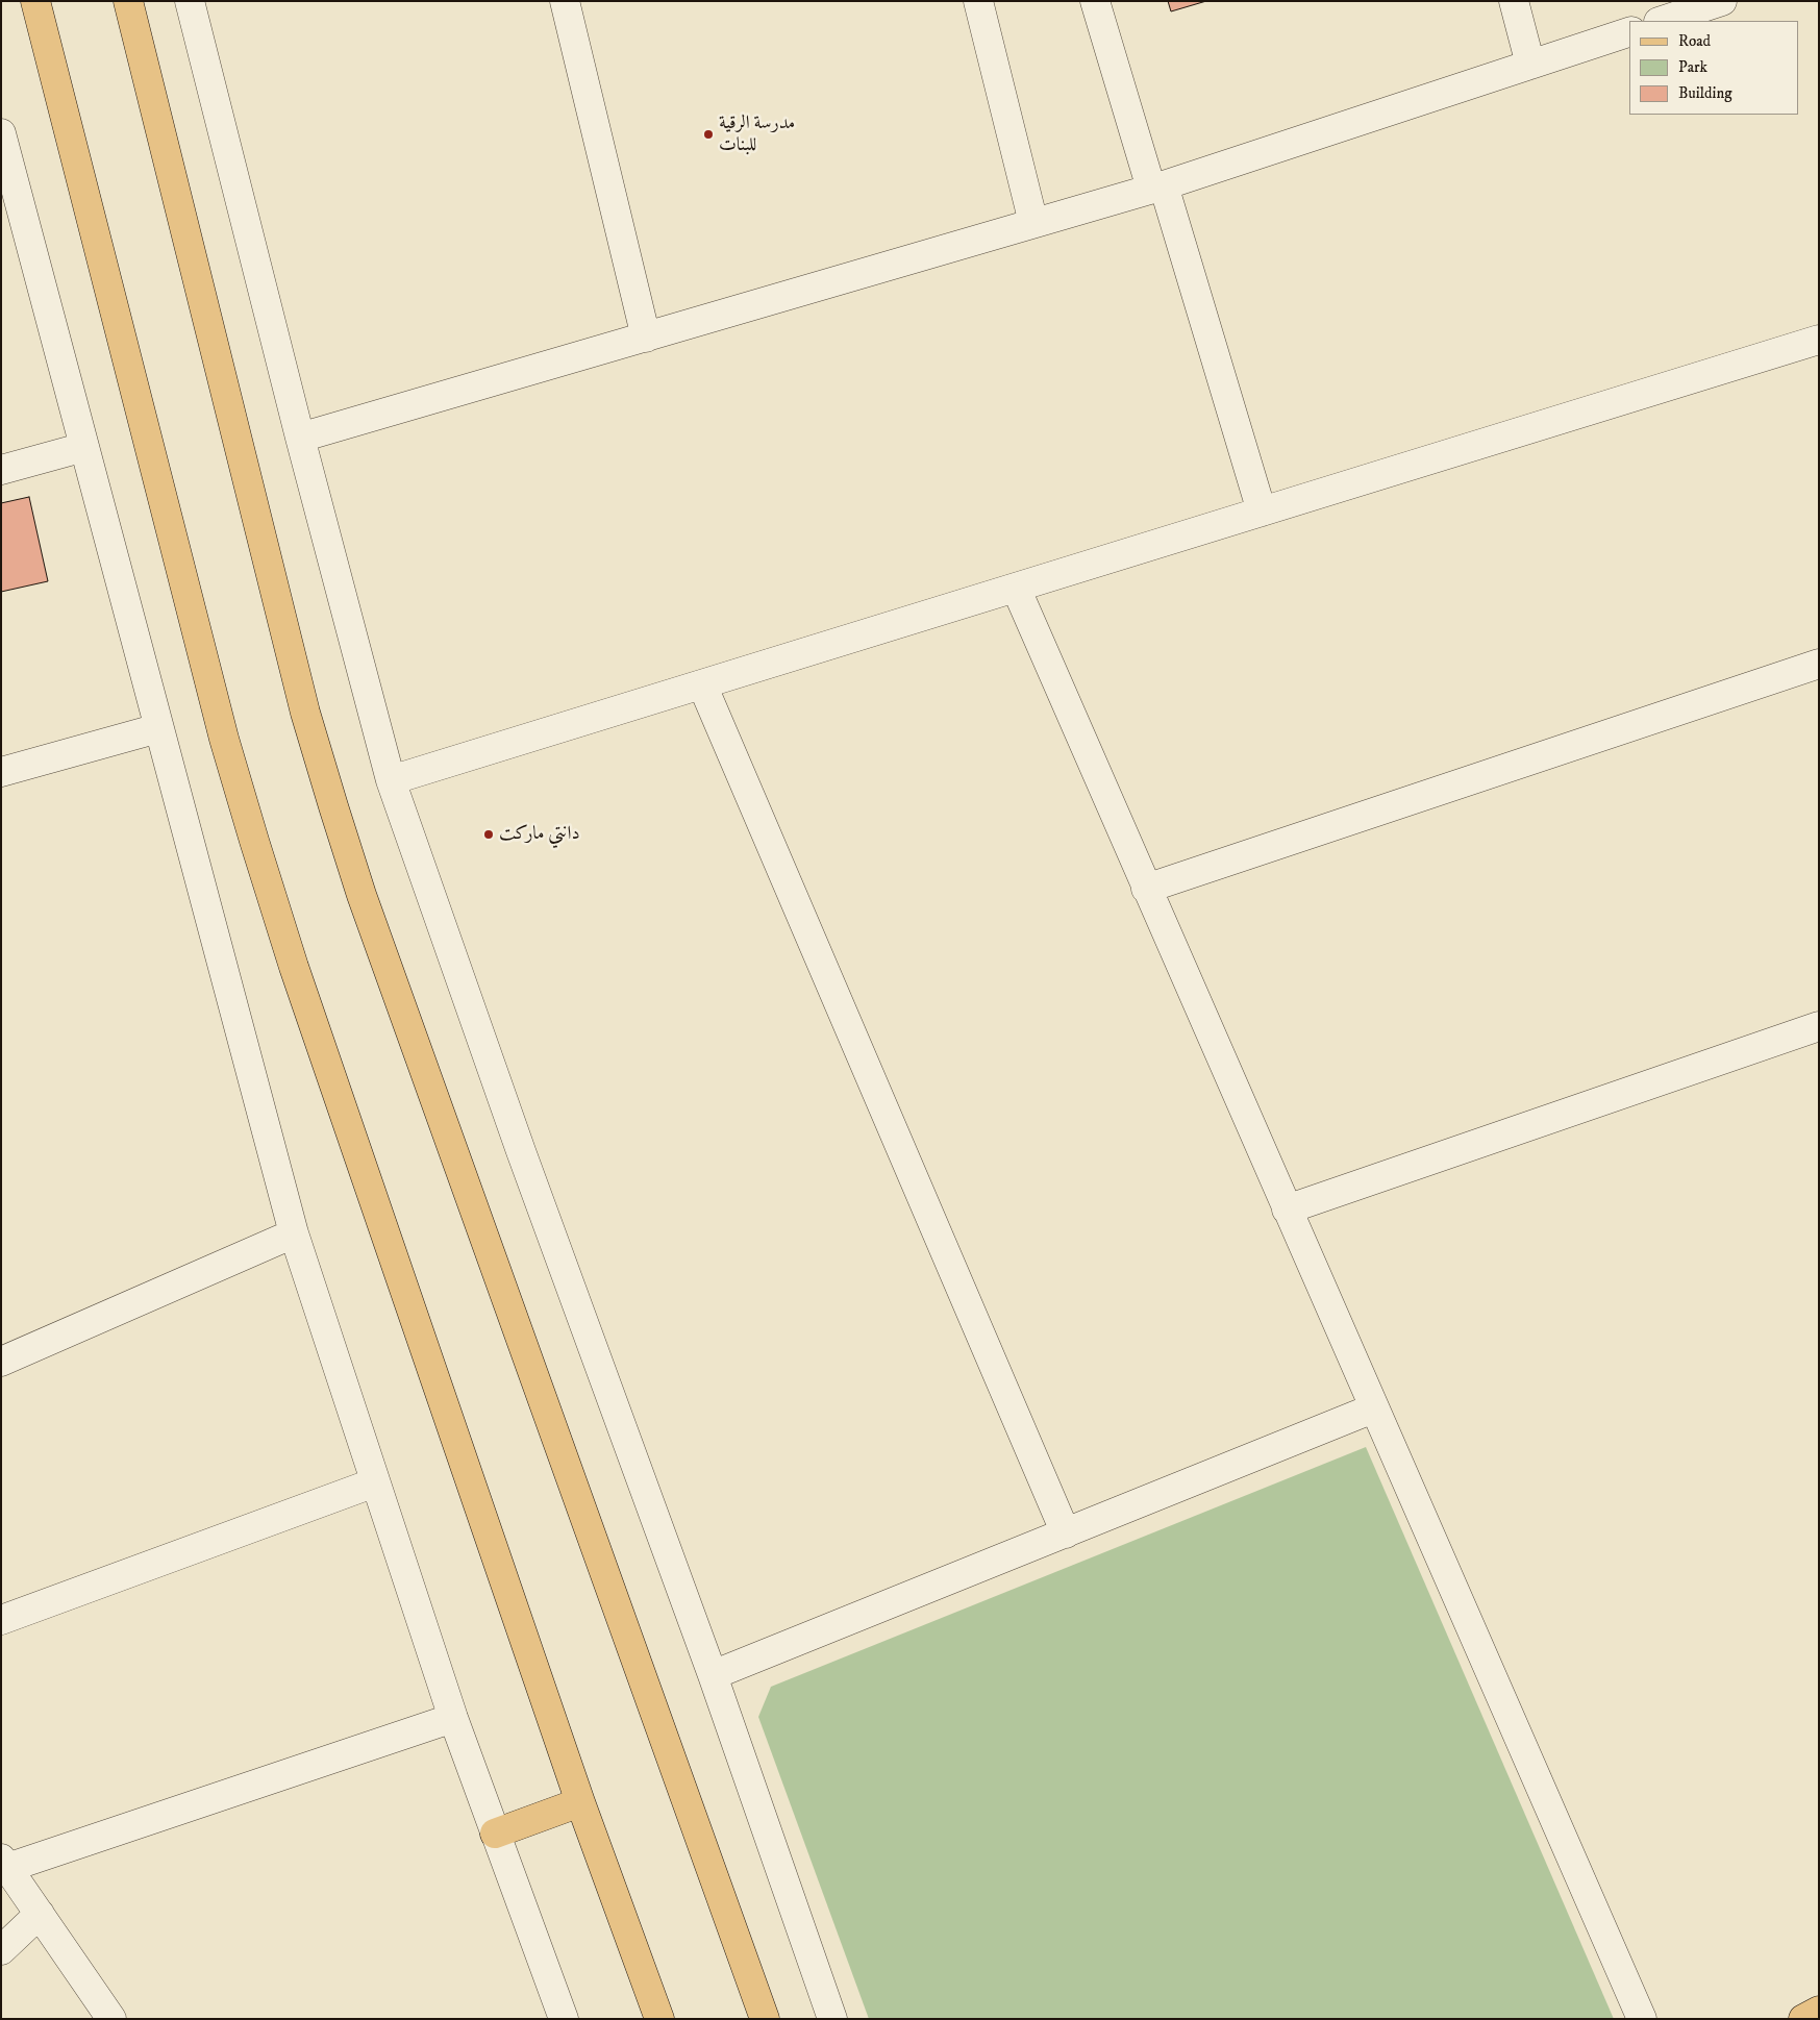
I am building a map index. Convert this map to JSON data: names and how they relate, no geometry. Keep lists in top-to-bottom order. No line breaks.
{"places":["مدرسة الرقية للبنات","دانتي ماركت"],"legend":["Road","Park","Building"]}
